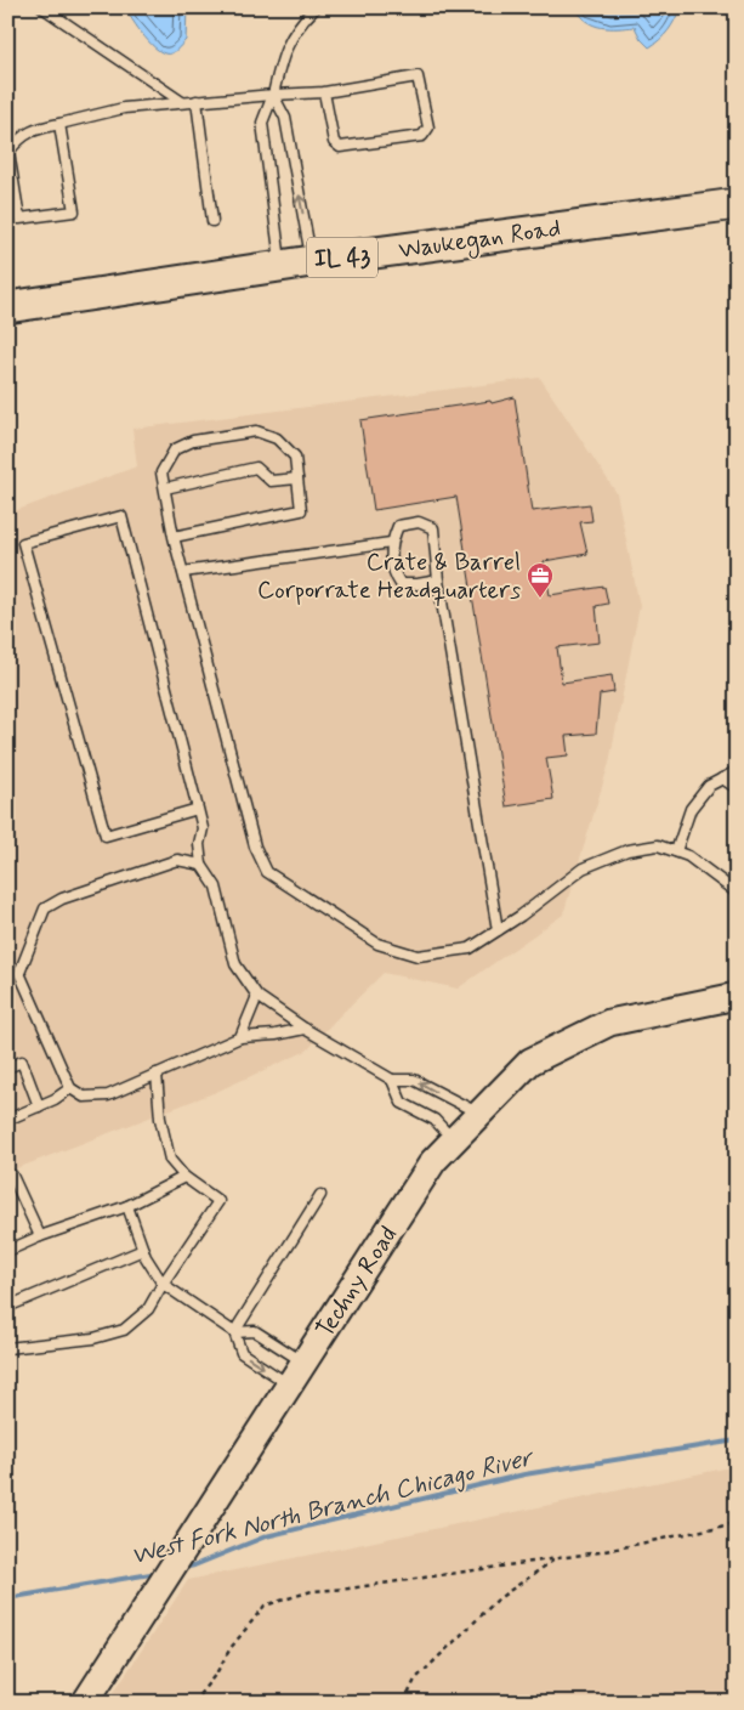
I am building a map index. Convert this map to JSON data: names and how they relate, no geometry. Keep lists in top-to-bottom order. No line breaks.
{"streets":{"main road":["Waukegan Road","IL 43","Techny Road"]},"water":["West Fork North Branch Chicago River"],"places":{"office":["Crate & Barrel Corporrate Headquarters"]}}
